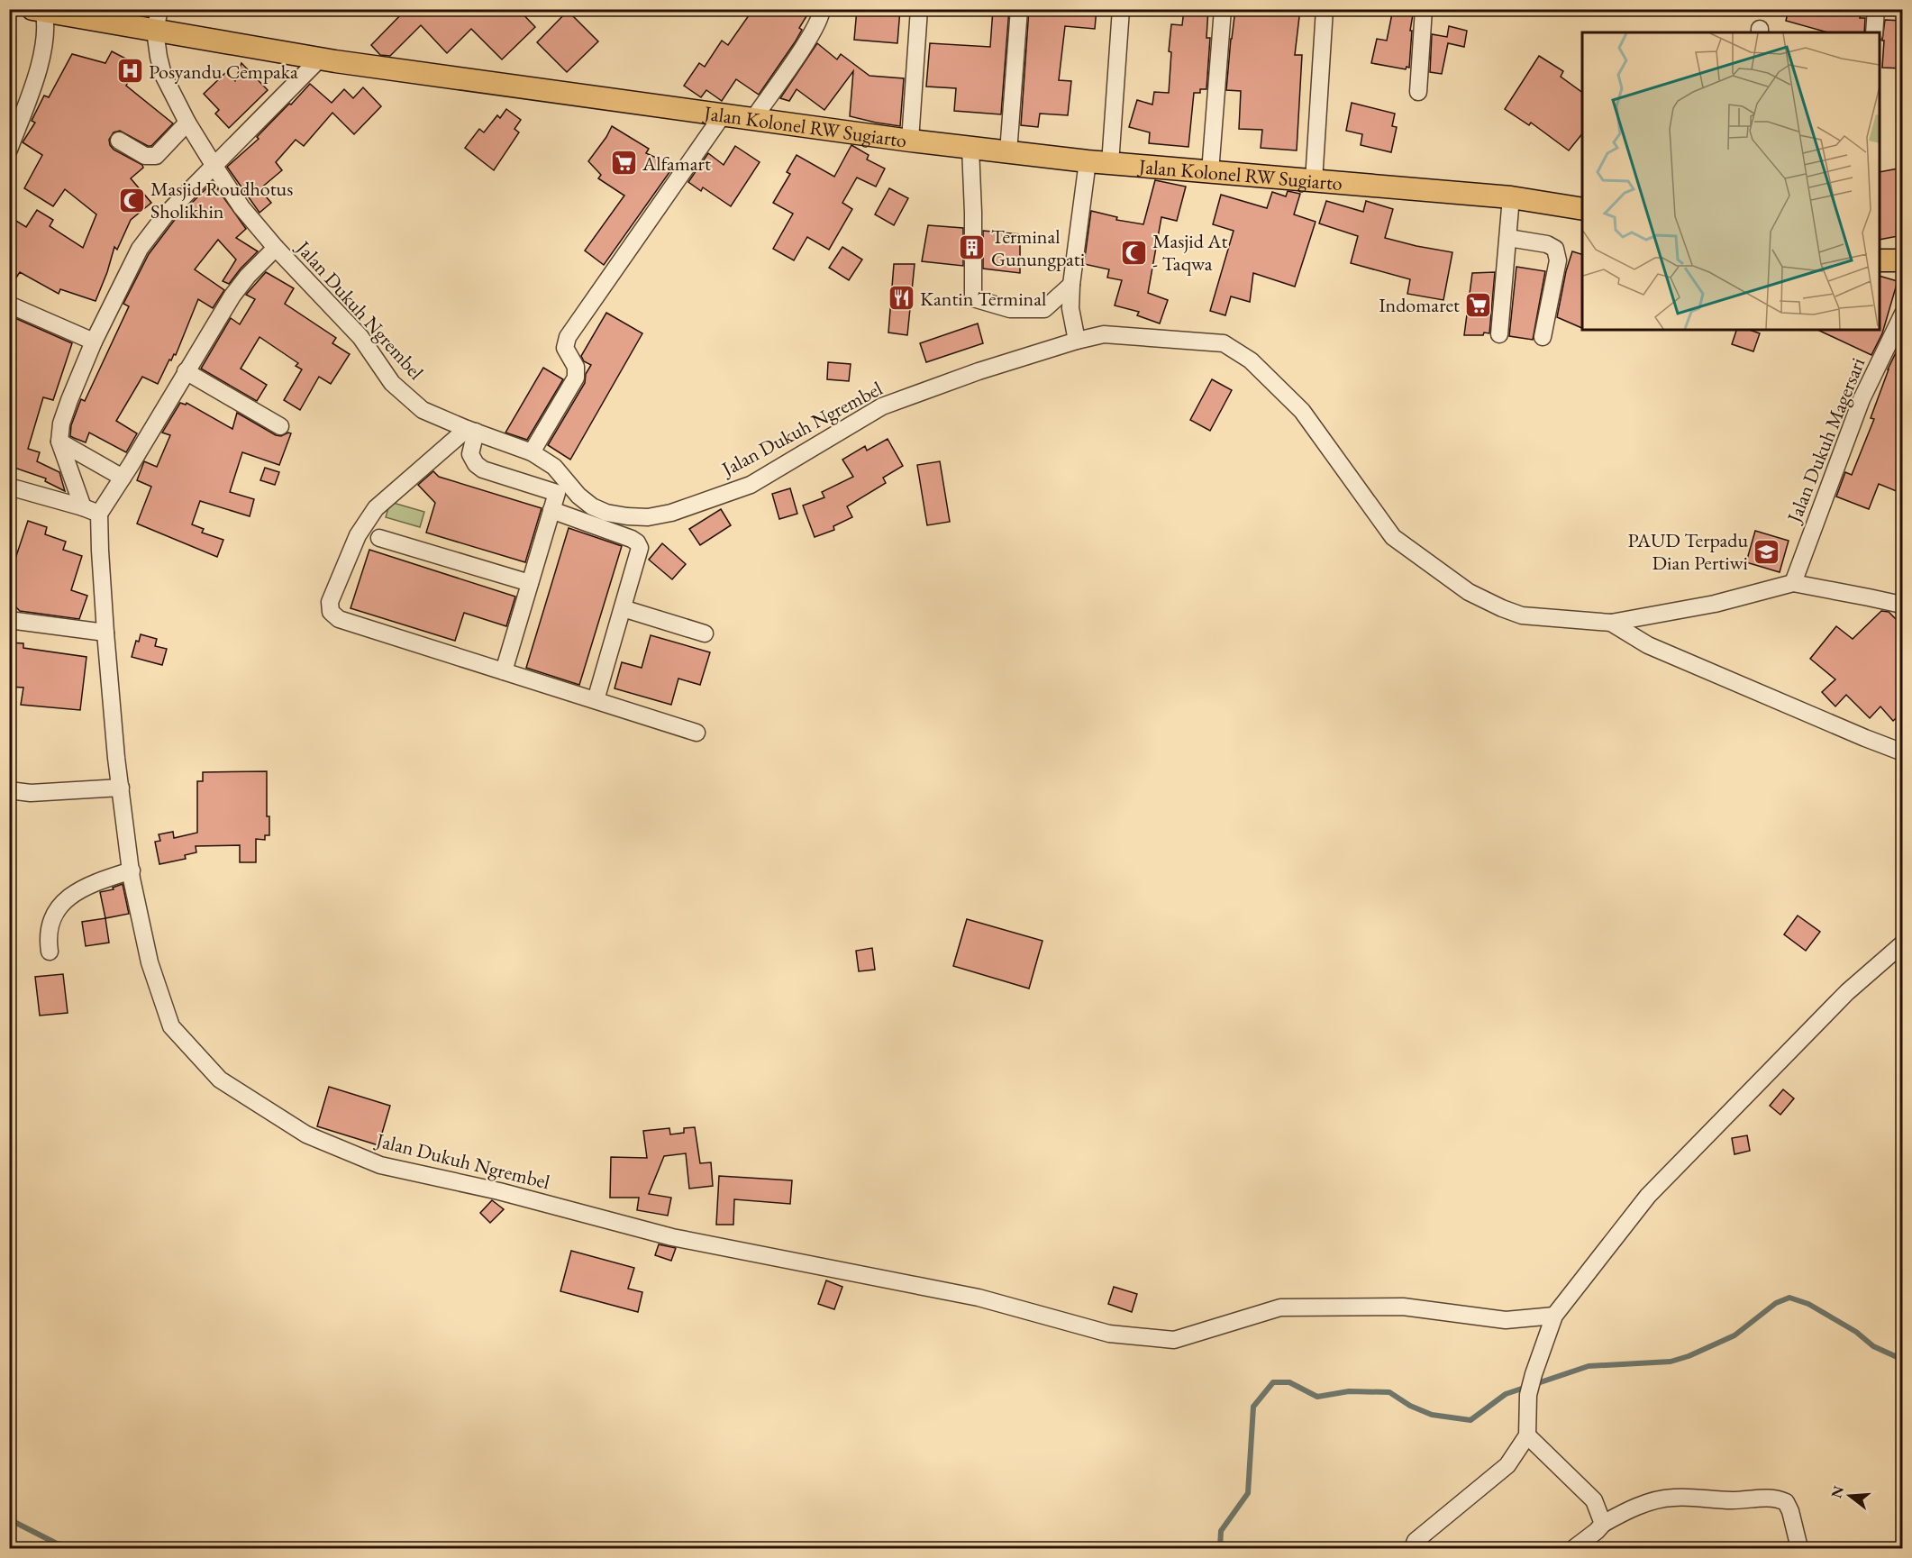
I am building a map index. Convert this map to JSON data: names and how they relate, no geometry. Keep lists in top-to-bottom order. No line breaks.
{"streets":{"main road":["Jalan Kolonel RW Sugiarto"],"street":["Jalan Dukuh Ngrembel","Jalan Dukuh Magersari"]},"crossings":[["Jalan Kolonel RW Sugiarto","Jalan Dukuh Ngrembel"]],"places":{"hospital":["Posyandu Cempaka"],"supermarket":["Alfamart","Indomaret"],"mosque":["Masjid Roudhotus Sholikhin","Masjid At - Taqwa"],"building":["Terminal Gunungpati"],"restaurant":["Kantin Terminal"],"school or university":["PAUD Terpadu Dian Pertiwi"]},"north":"left"}
